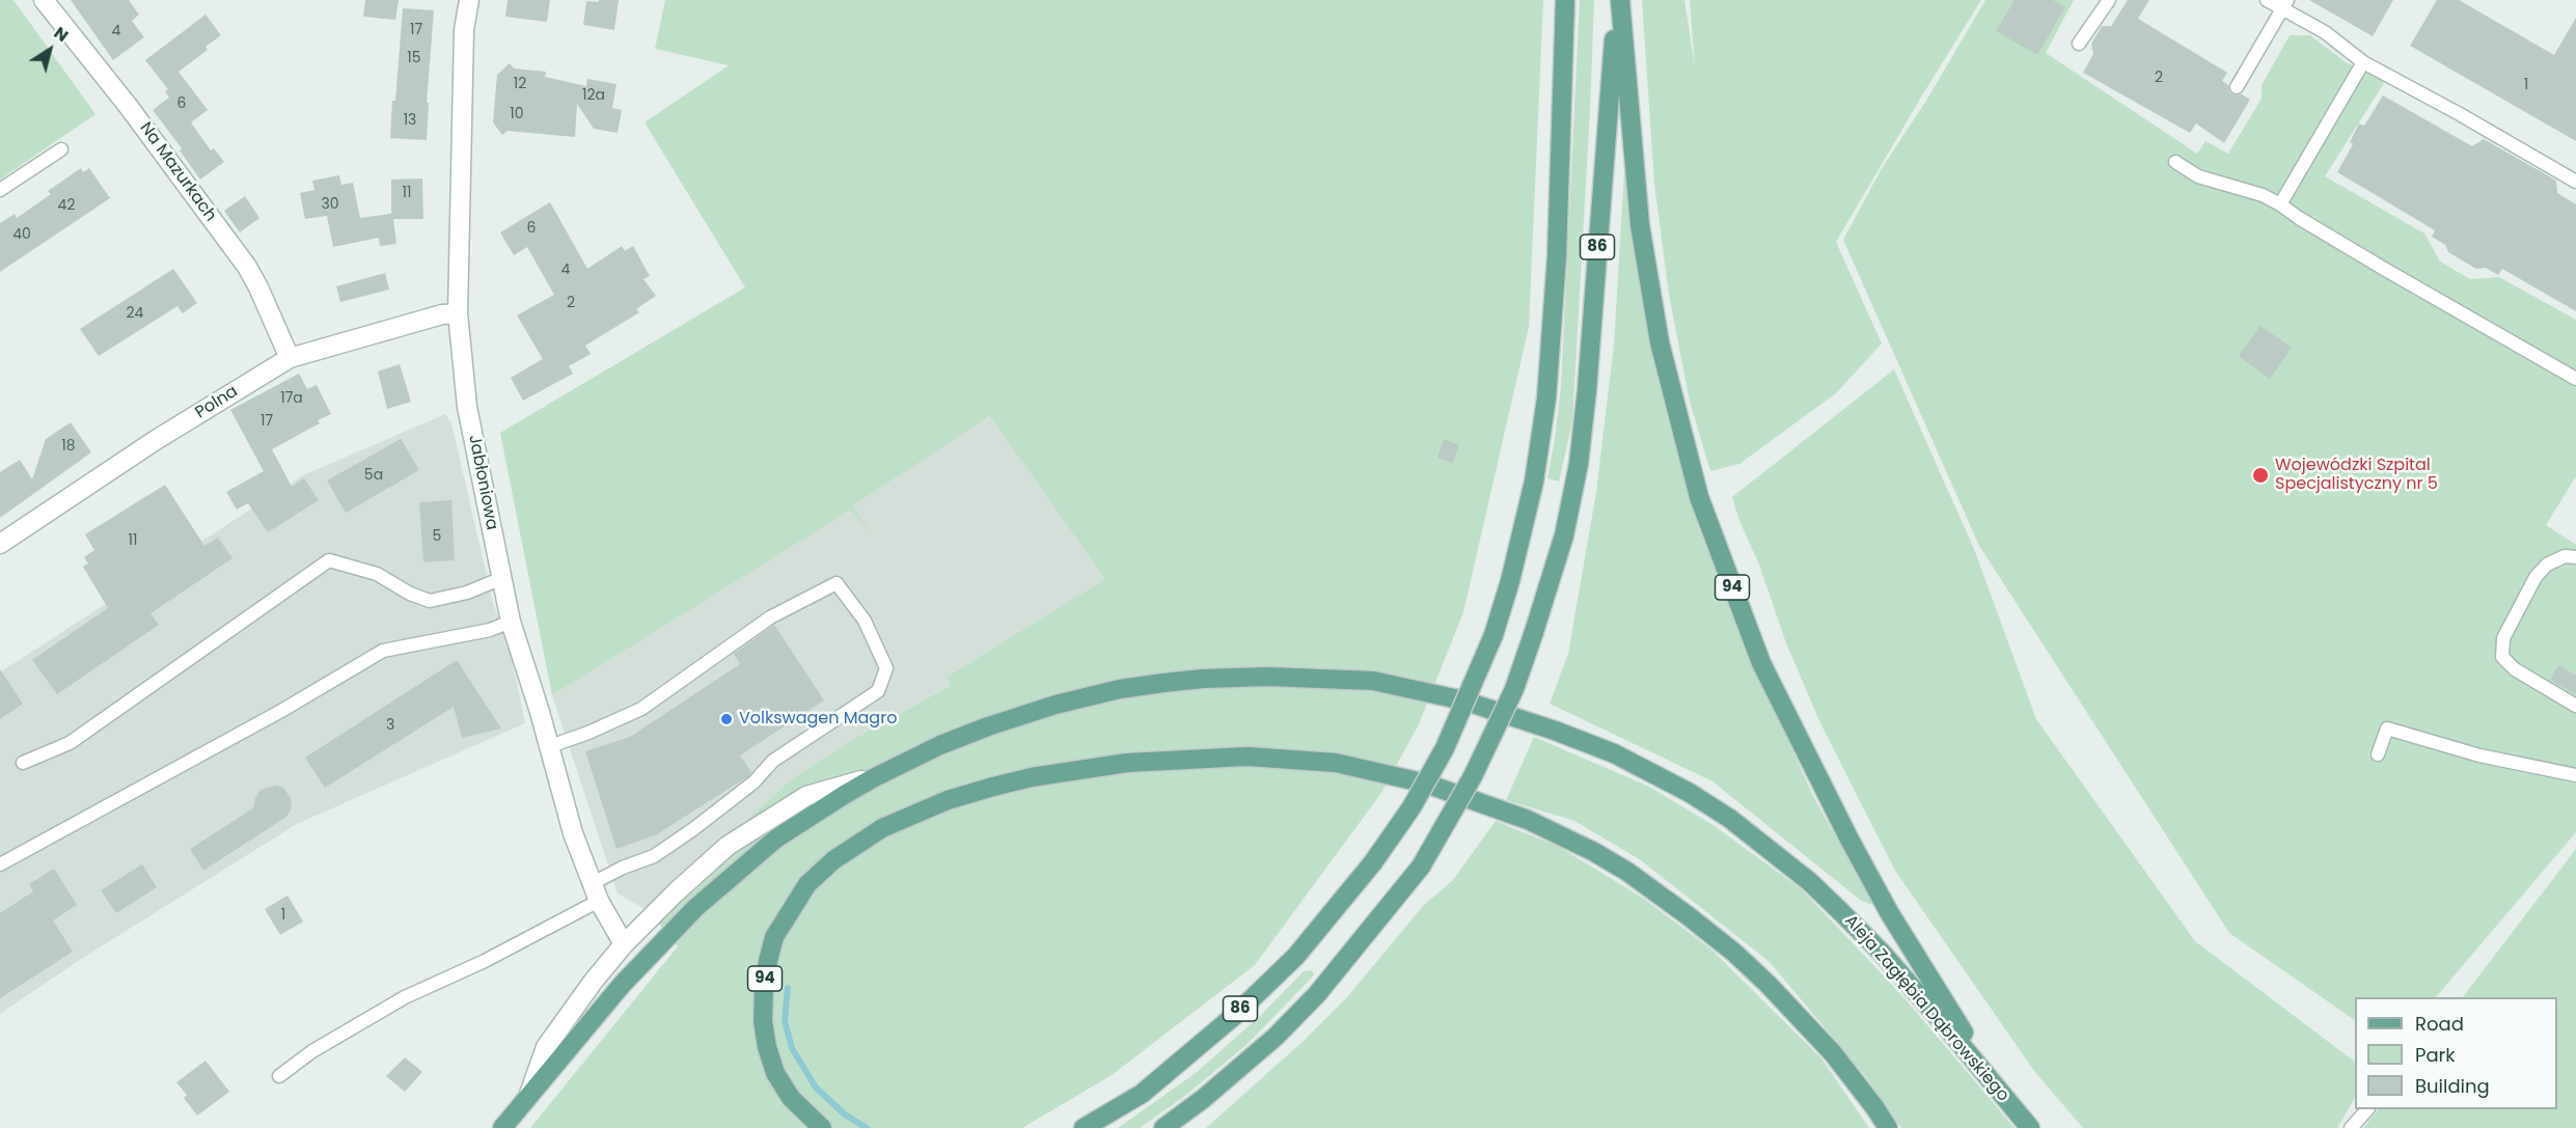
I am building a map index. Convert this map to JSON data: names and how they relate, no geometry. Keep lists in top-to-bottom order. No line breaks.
{"streets":{"main road":["86","94","Aleja Zagłębia Dąbrowskiego"],"street":["Na Mazurkach","Polna","Jabłoniowa"]},"crossings":[["Na Mazurkach","Polna"],["86","94"],["Polna","Jabłoniowa"],["94","Aleja Zagłębia Dąbrowskiego"]],"places":["Wojewódzki Szpital Specjalistyczny nr 5","Volkswagen Magro"],"house_numbers":["17","4","15","2","12","1","12a","6","10","13","11","30","42","6","40","4","2","24","17a","17","18","5a","5","11","3","1"],"legend":["Road","Park","Building"],"north":"top right"}
